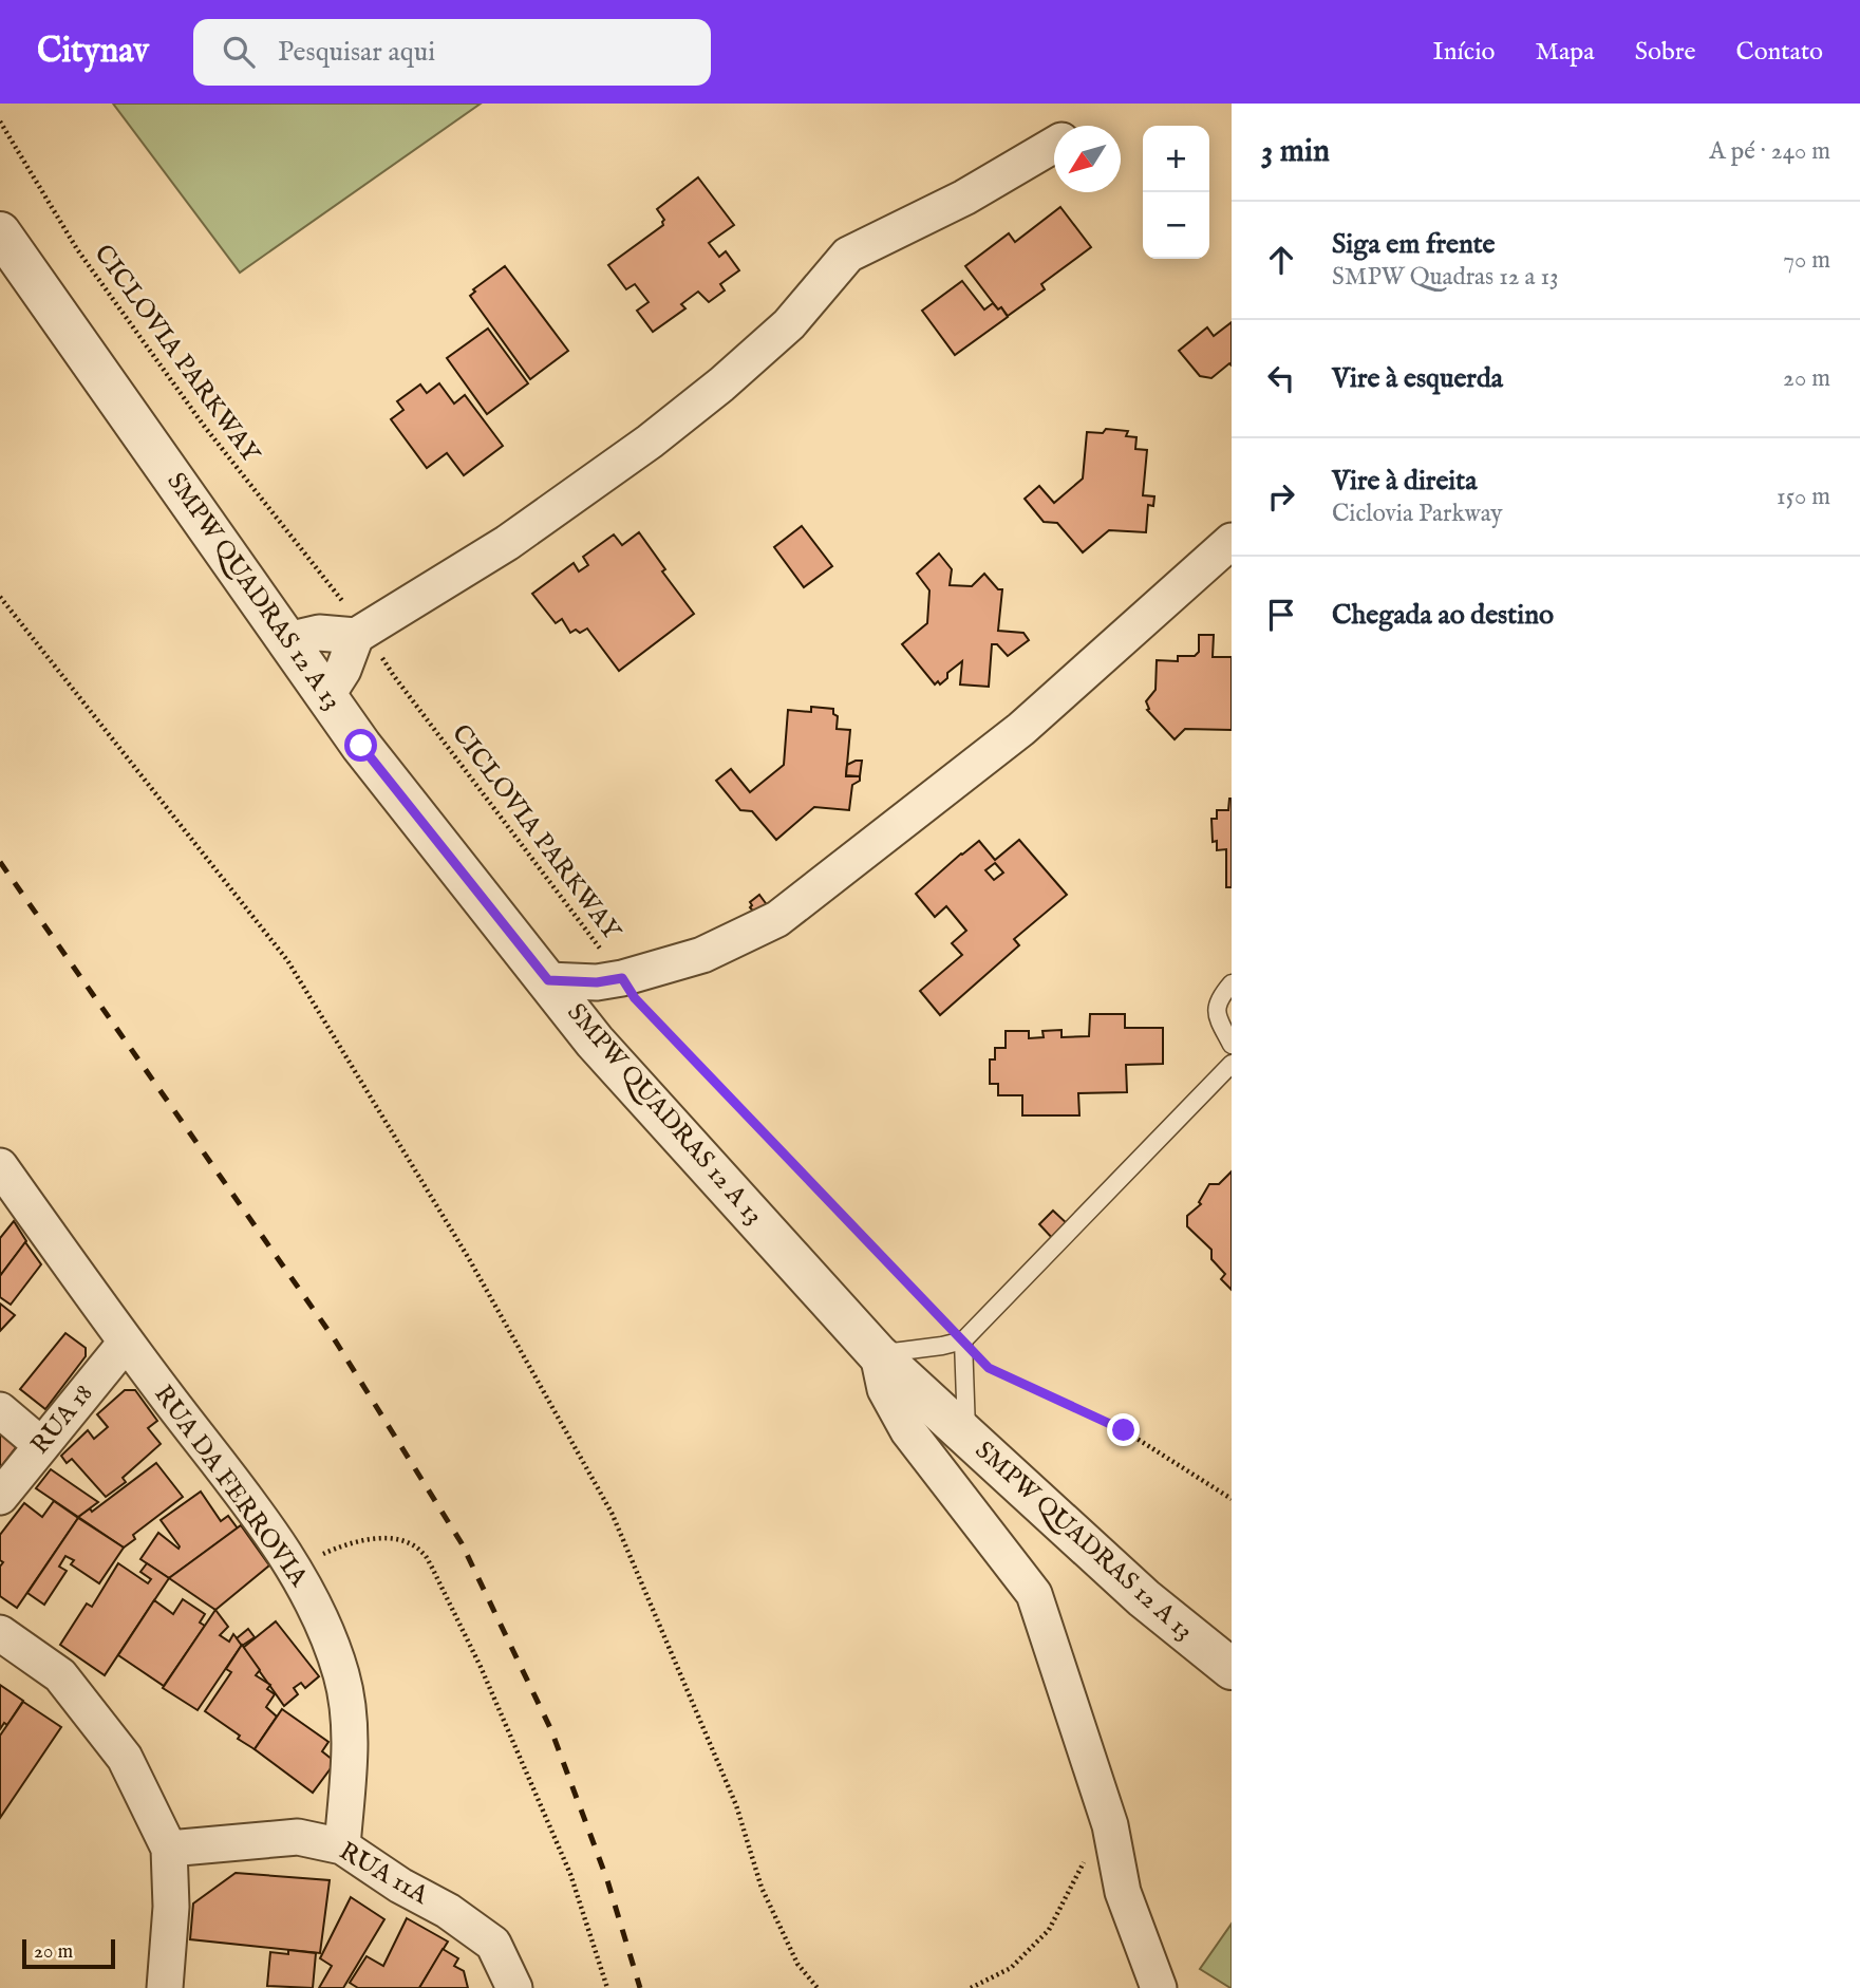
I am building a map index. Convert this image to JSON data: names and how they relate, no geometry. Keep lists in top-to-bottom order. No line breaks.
{"streets":{"street":["SMPW QUADRAS 12 A 13","RUA 18","RUA DA FERROVIA","RUA 11A"],"path":["CICLOVIA PARKWAY"]},"crossings":[["RUA 18","RUA DA FERROVIA"],["RUA DA FERROVIA","RUA 11A"]],"scale_bar":"20 m","north":"bottom left","page":{"header":"Citynav","search":"Pesquisar aqui","nav":["Início","Mapa","Sobre","Contato"],"heading":["3 min","A pé · 240 m"],"map_buttons":["+","−"],"list":[["Siga em frente","SMPW Quadras 12 a 13","70 m"],["Vire à esquerda","20 m"],["Vire à direita","Ciclovia Parkway","150 m"],"Chegada ao destino"],"scale":"20 m"}}
